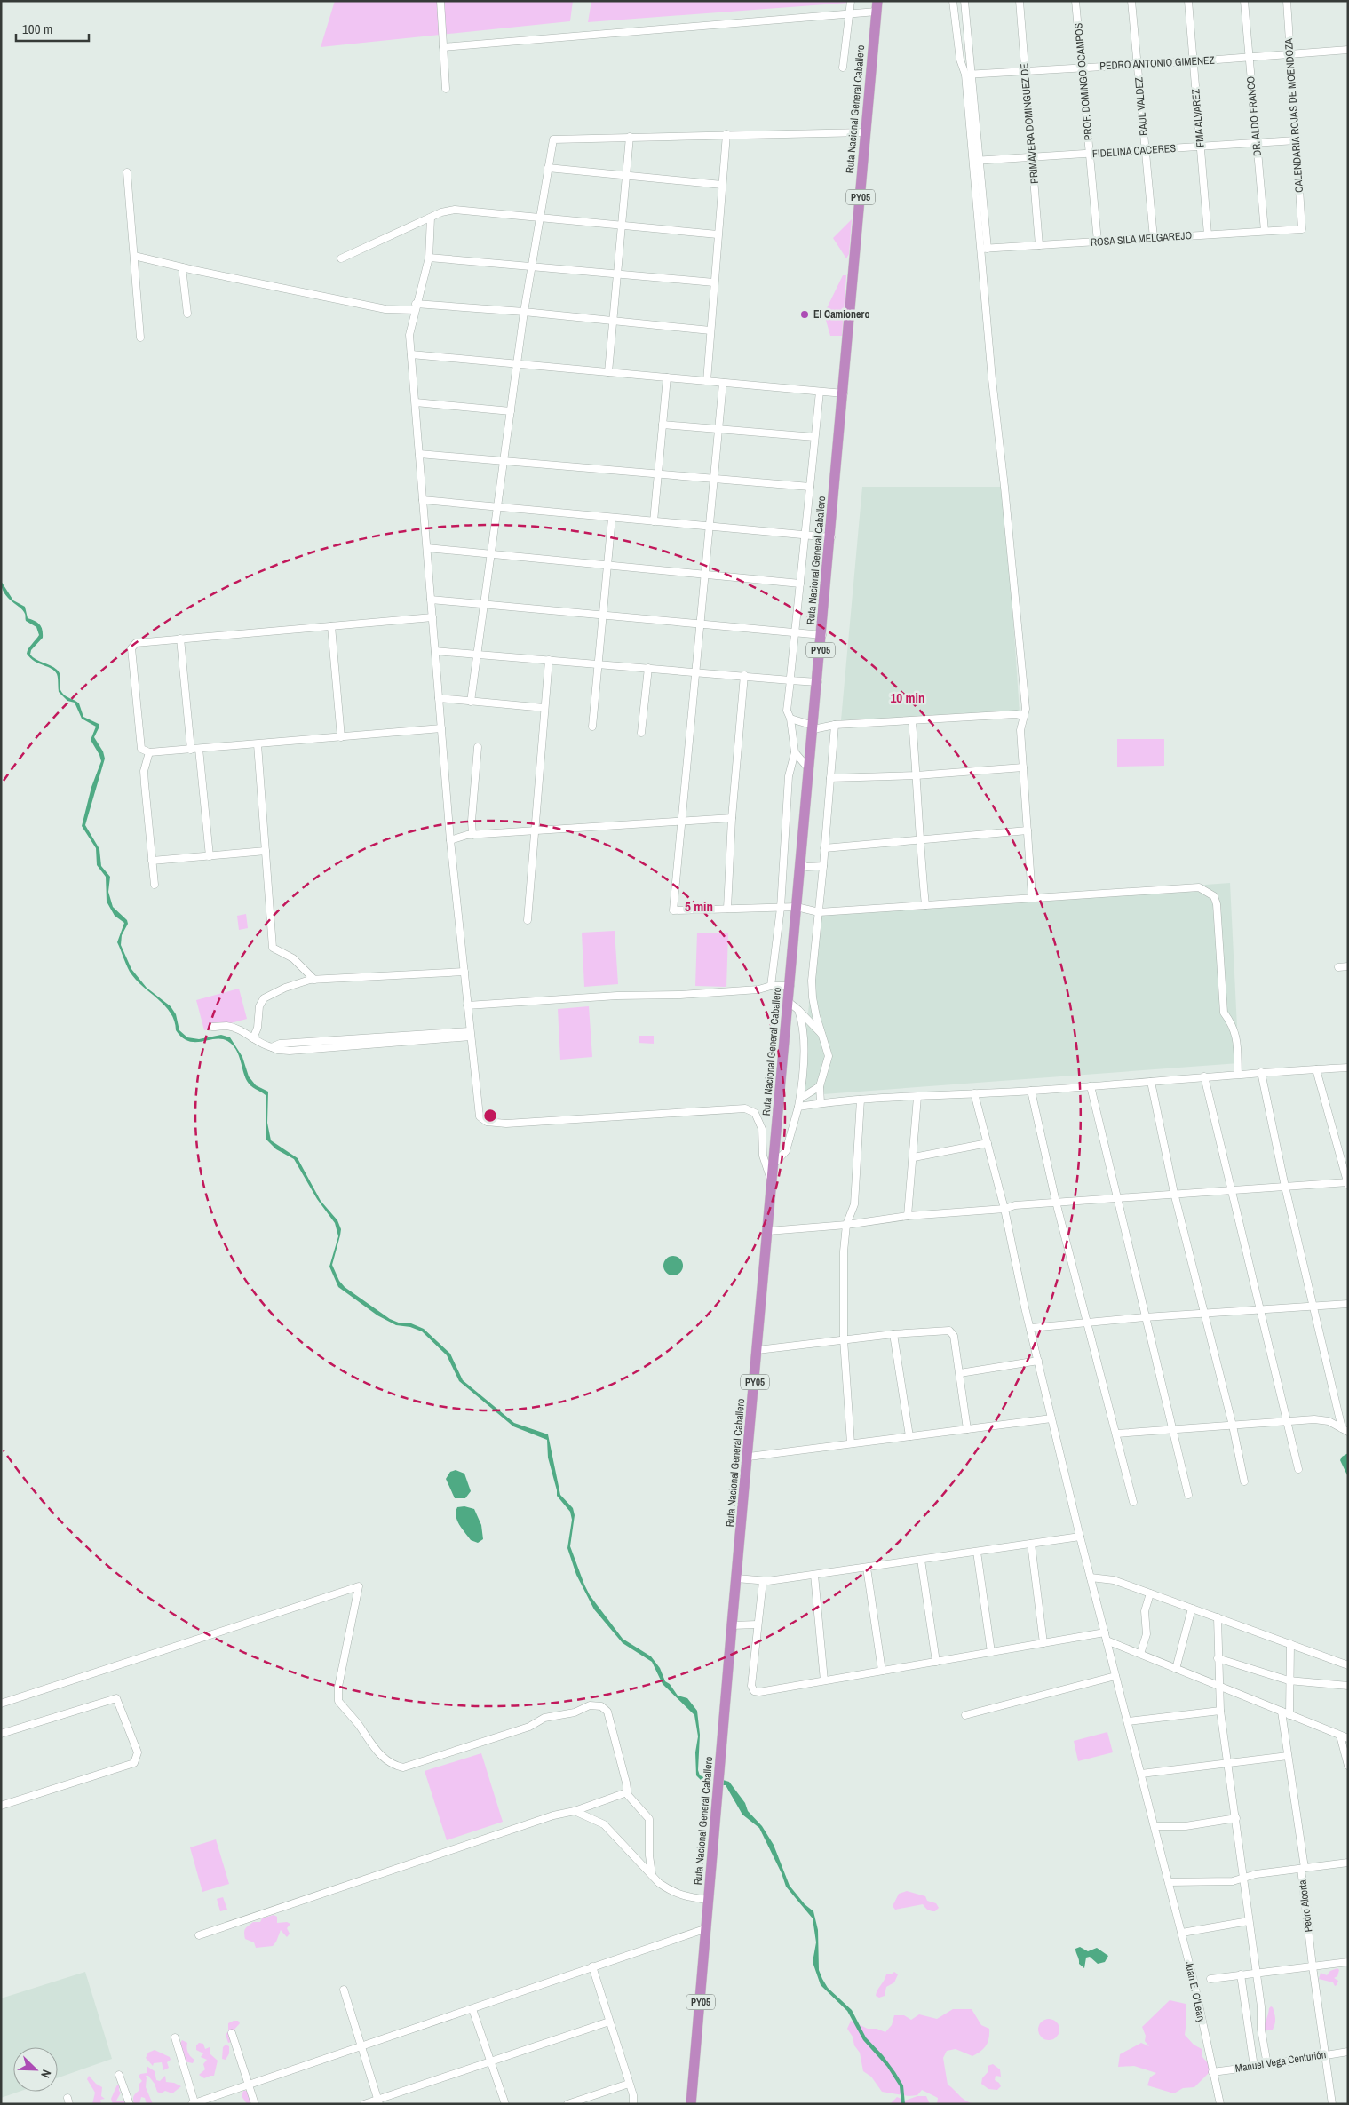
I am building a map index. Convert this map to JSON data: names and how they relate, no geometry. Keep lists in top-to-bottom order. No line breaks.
{"streets":{"highway":["Ruta Nacional General Caballero","PY05"],"street":["PEDRO ANTONIO GIMENEZ","PROF. DOMINGO OCAMPOS","RAUL VALDEZ","CALENDARIA ROJAS DE MOENDOZA","DR. ALDO FRANCO","FMA ALVAREZ","PRIMAVERA DOMINGUEZ DE","FIDELINA CACERES","ROSA SILA MELGAREJO","Pedro Alcorta","Juan E. O'Leary","Manuel Vega Centurión"]},"crossings":[["PEDRO ANTONIO GIMENEZ","PROF. DOMINGO OCAMPOS"],["PEDRO ANTONIO GIMENEZ","RAUL VALDEZ"],["PEDRO ANTONIO GIMENEZ","CALENDARIA ROJAS DE MOENDOZA"],["PEDRO ANTONIO GIMENEZ","DR. ALDO FRANCO"],["PEDRO ANTONIO GIMENEZ","FMA ALVAREZ"],["PEDRO ANTONIO GIMENEZ","PRIMAVERA DOMINGUEZ DE"],["PROF. DOMINGO OCAMPOS","FIDELINA CACERES"],["PROF. DOMINGO OCAMPOS","ROSA SILA MELGAREJO"],["RAUL VALDEZ","FIDELINA CACERES"],["RAUL VALDEZ","ROSA SILA MELGAREJO"],["CALENDARIA ROJAS DE MOENDOZA","FIDELINA CACERES"],["CALENDARIA ROJAS DE MOENDOZA","ROSA SILA MELGAREJO"],["DR. ALDO FRANCO","FIDELINA CACERES"],["DR. ALDO FRANCO","ROSA SILA MELGAREJO"],["FMA ALVAREZ","FIDELINA CACERES"],["FMA ALVAREZ","ROSA SILA MELGAREJO"],["PRIMAVERA DOMINGUEZ DE","FIDELINA CACERES"],["PRIMAVERA DOMINGUEZ DE","ROSA SILA MELGAREJO"],["Pedro Alcorta","Manuel Vega Centurión"],["Juan E. O'Leary","Manuel Vega Centurión"]],"places":["El Camionero"],"scale_bar":"100 m","north":"bottom right","rings":["10 min","5 min"]}
